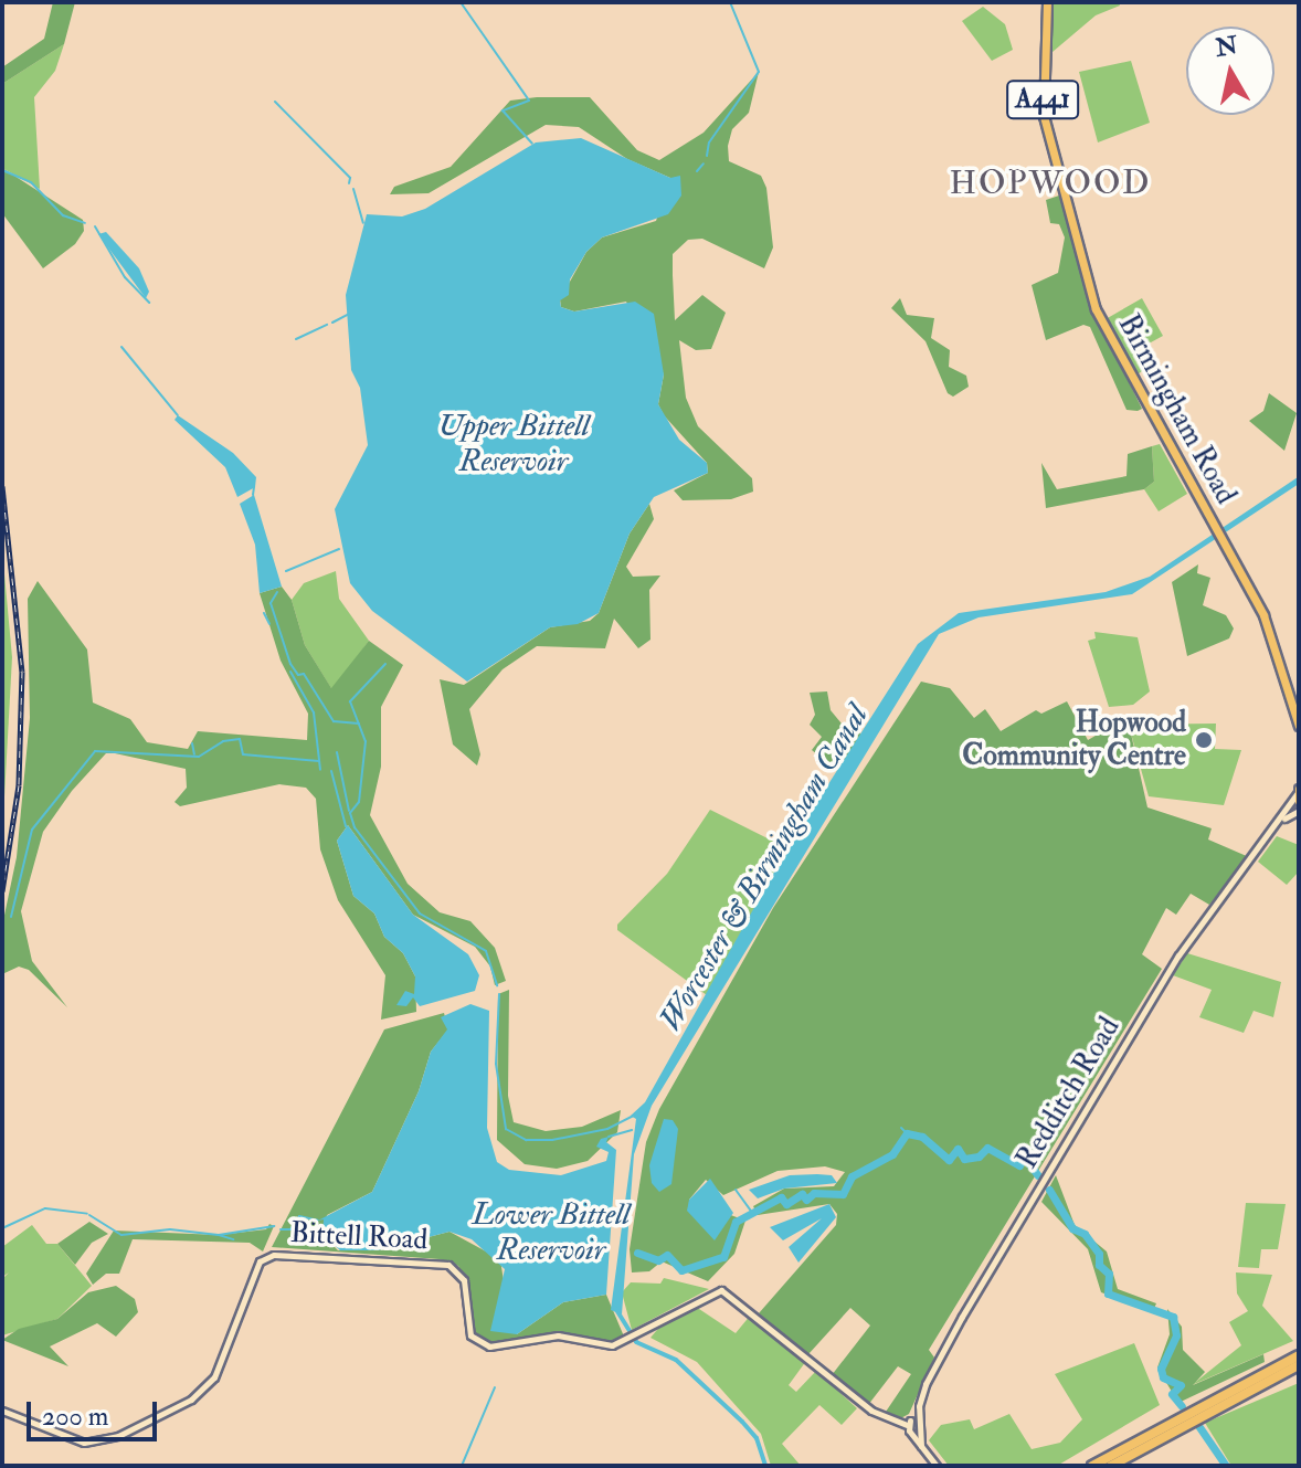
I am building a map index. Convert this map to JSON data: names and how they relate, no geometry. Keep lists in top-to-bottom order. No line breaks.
{"streets":{"highway":["A441","Birmingham Road"],"main road":["Redditch Road","Bittell Road"]},"crossings":[["Redditch Road","Bittell Road"]],"districts":["HOPWOOD"],"water":["Upper Bittell Reservoir","Worcester & Birmingham Canal","Lower Bittell Reservoir"],"places":["Hopwood Community Centre"],"scale_bar":"200 m","north":"top"}
